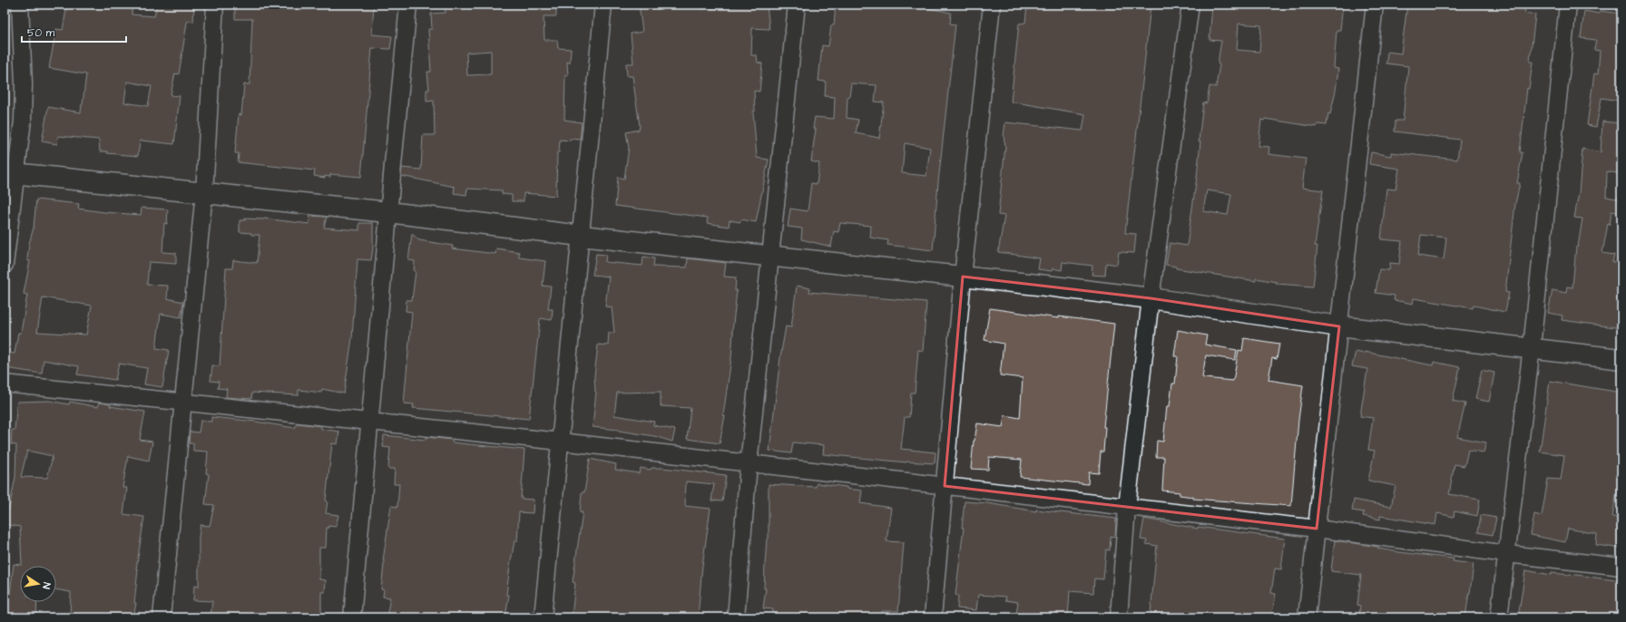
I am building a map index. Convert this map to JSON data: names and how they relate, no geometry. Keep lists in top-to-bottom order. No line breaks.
{"scale_bar":"50 m","north":"right"}
